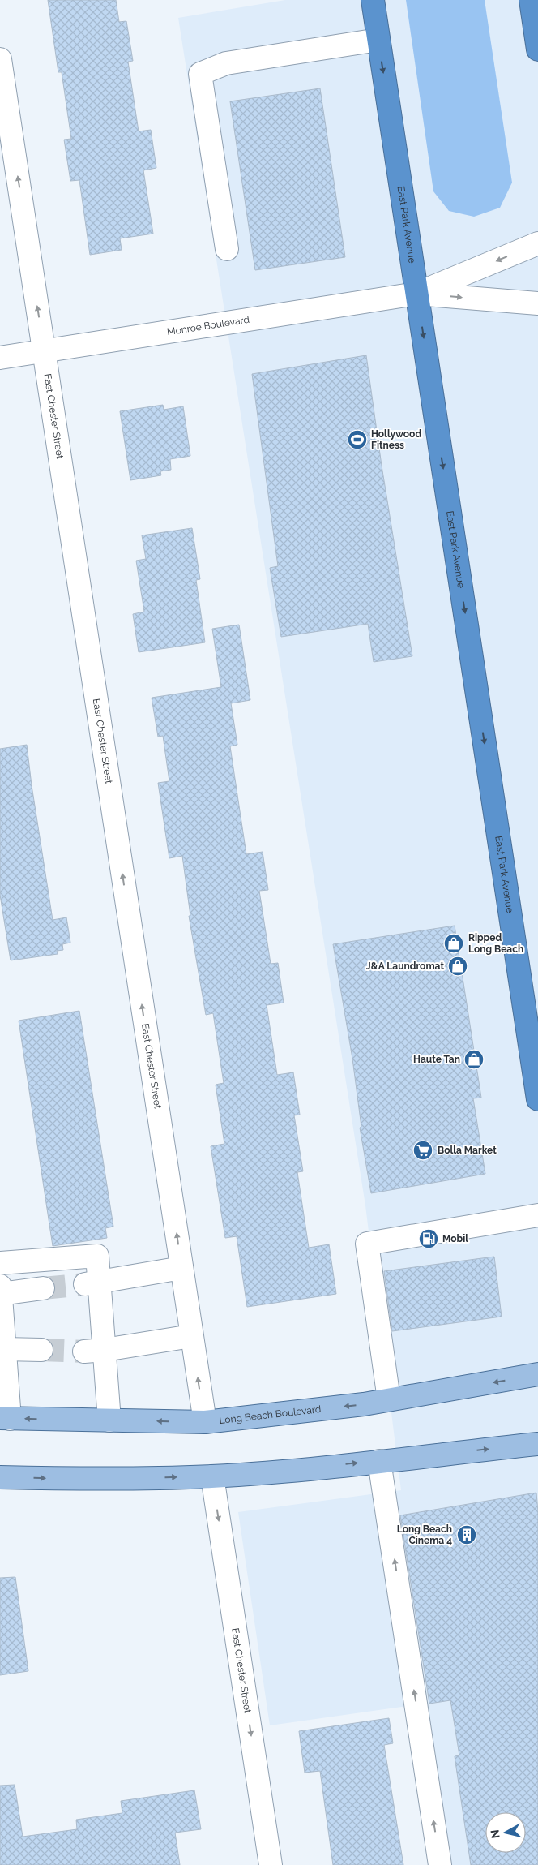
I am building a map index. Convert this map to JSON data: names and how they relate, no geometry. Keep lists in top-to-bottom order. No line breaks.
{"streets":{"highway":["East Park Avenue"],"main road":["Long Beach Boulevard"],"street":["Monroe Boulevard","East Chester Street"]},"crossings":[["East Park Avenue","Monroe Boulevard"],["Monroe Boulevard","East Chester Street"],["East Chester Street","Long Beach Boulevard"]],"one_way":["East Park Avenue"],"places":{"sports":["Hollywood Fitness"],"shop":["Ripped Long Beach","J&A Laundromat","Haute Tan"],"supermarket":["Bolla Market"],"fuel station":["Mobil"],"building":["Long Beach Cinema 4"]},"north":"left"}
